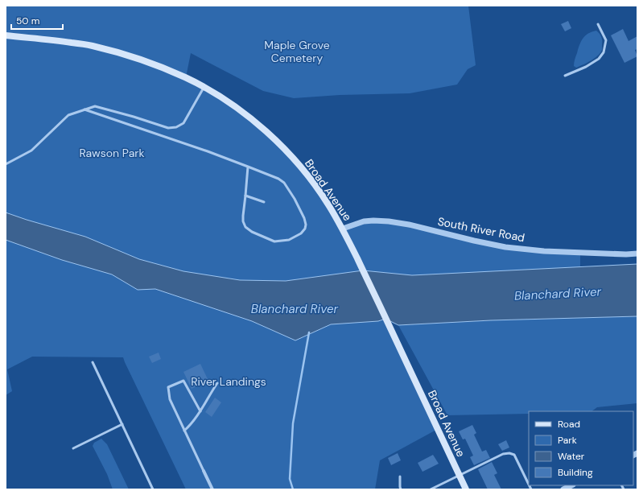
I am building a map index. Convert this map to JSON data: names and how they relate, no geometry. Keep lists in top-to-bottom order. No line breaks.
{"streets":{"main road":["Broad Avenue"],"street":["South River Road"]},"crossings":[["Broad Avenue","South River Road"]],"water":["Blanchard River"],"parks":["Maple Grove Cemetery","Rawson Park","River Landings"],"legend":["Road","Park","Water","Building"],"scale_bar":"50 m"}
